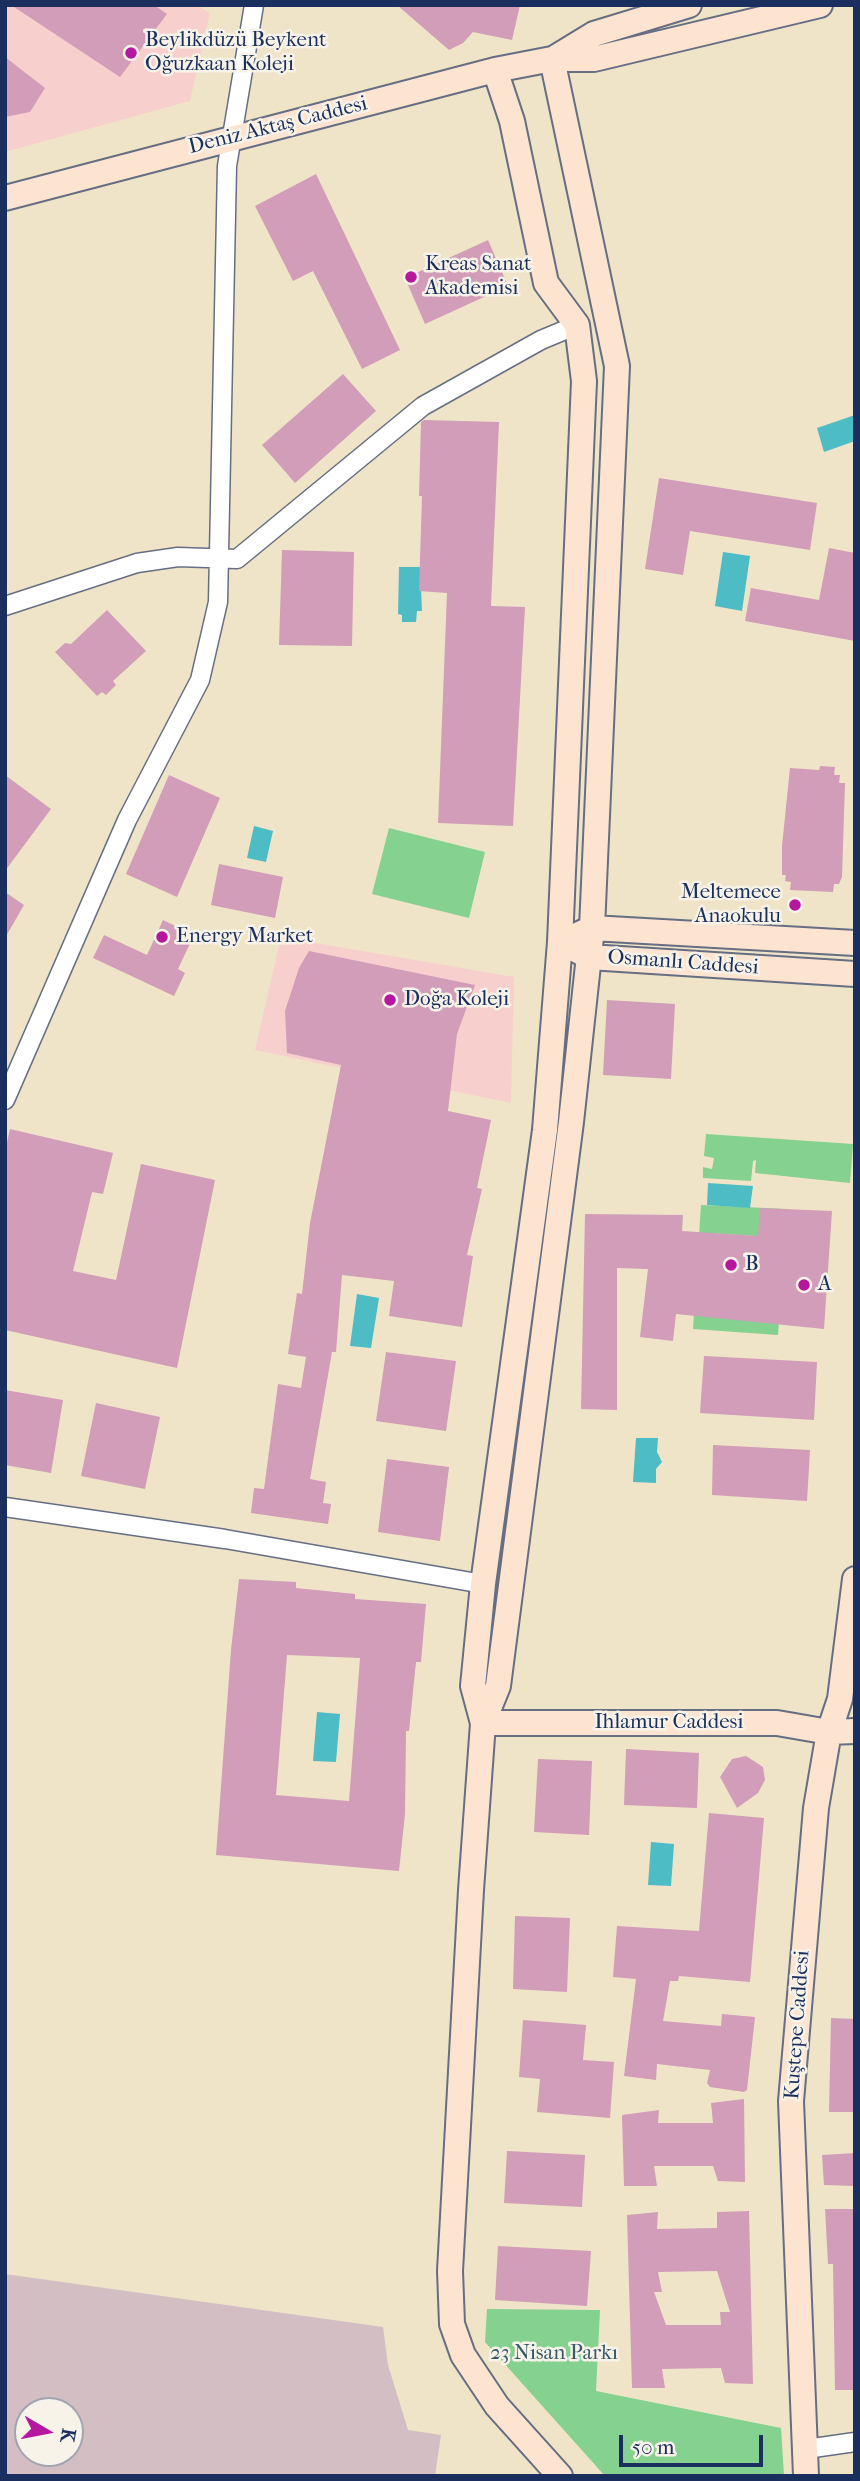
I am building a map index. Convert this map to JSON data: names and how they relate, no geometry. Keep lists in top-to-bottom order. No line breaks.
{"streets":{"street":["Deniz Aktaş Caddesi","Osmanlı Caddesi","Ihlamur Caddesi","Kuştepe Caddesi"]},"crossings":[["Ihlamur Caddesi","Kuştepe Caddesi"]],"parks":["23 Nisan Parkı"],"places":["Beylikdüzü Beykent Oğuzkaan Koleji","Kreas Sanat Akademisi","Meltemece Anaokulu","Energy Market","Doğa Koleji","B","A"],"scale_bar":"50 m","north":"right"}
